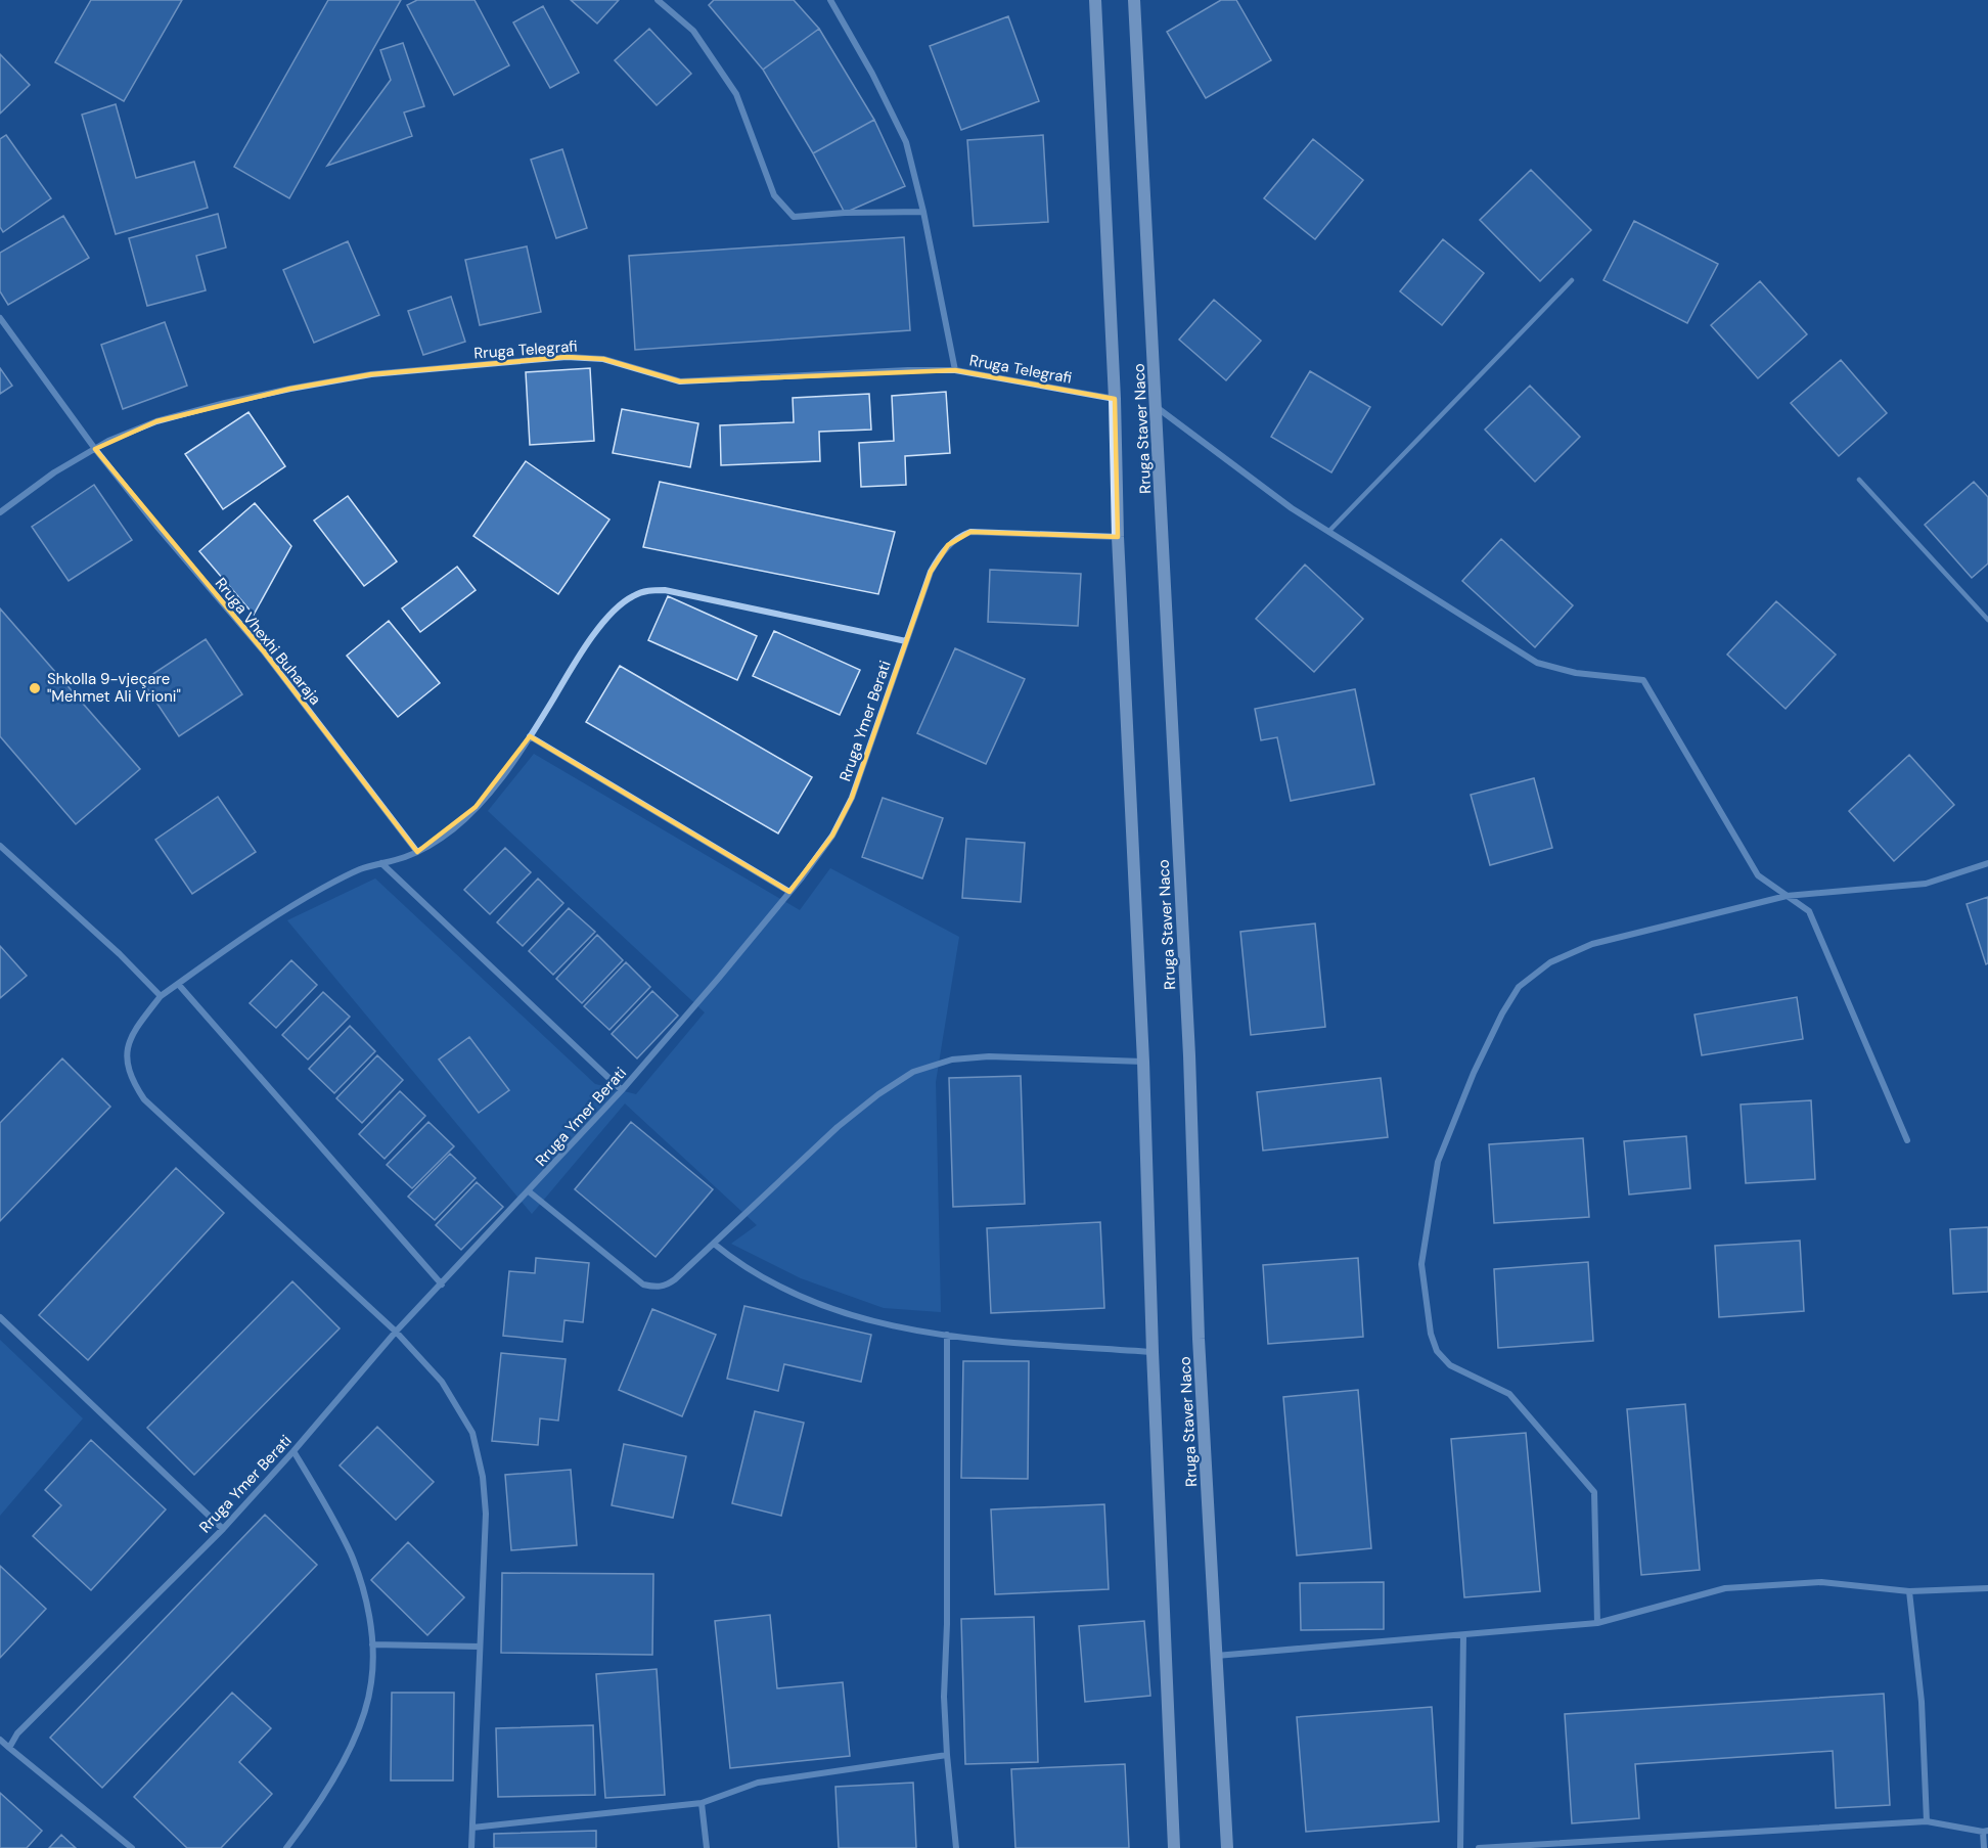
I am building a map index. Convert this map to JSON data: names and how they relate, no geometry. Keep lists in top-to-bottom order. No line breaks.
{"streets":{"main road":["Rruga Staver Naco"],"street":["Rruga Telegrafi","Rruga Vhexhi Buharaja","Rruga Ymer Berati"]},"crossings":[["Rruga Telegrafi","Rruga Staver Naco"],["Rruga Telegrafi","Rruga Vhexhi Buharaja"],["Rruga Staver Naco","Rruga Ymer Berati"]],"places":["Shkolla 9-vjeçare \"Mehmet Ali Vrioni\""]}
